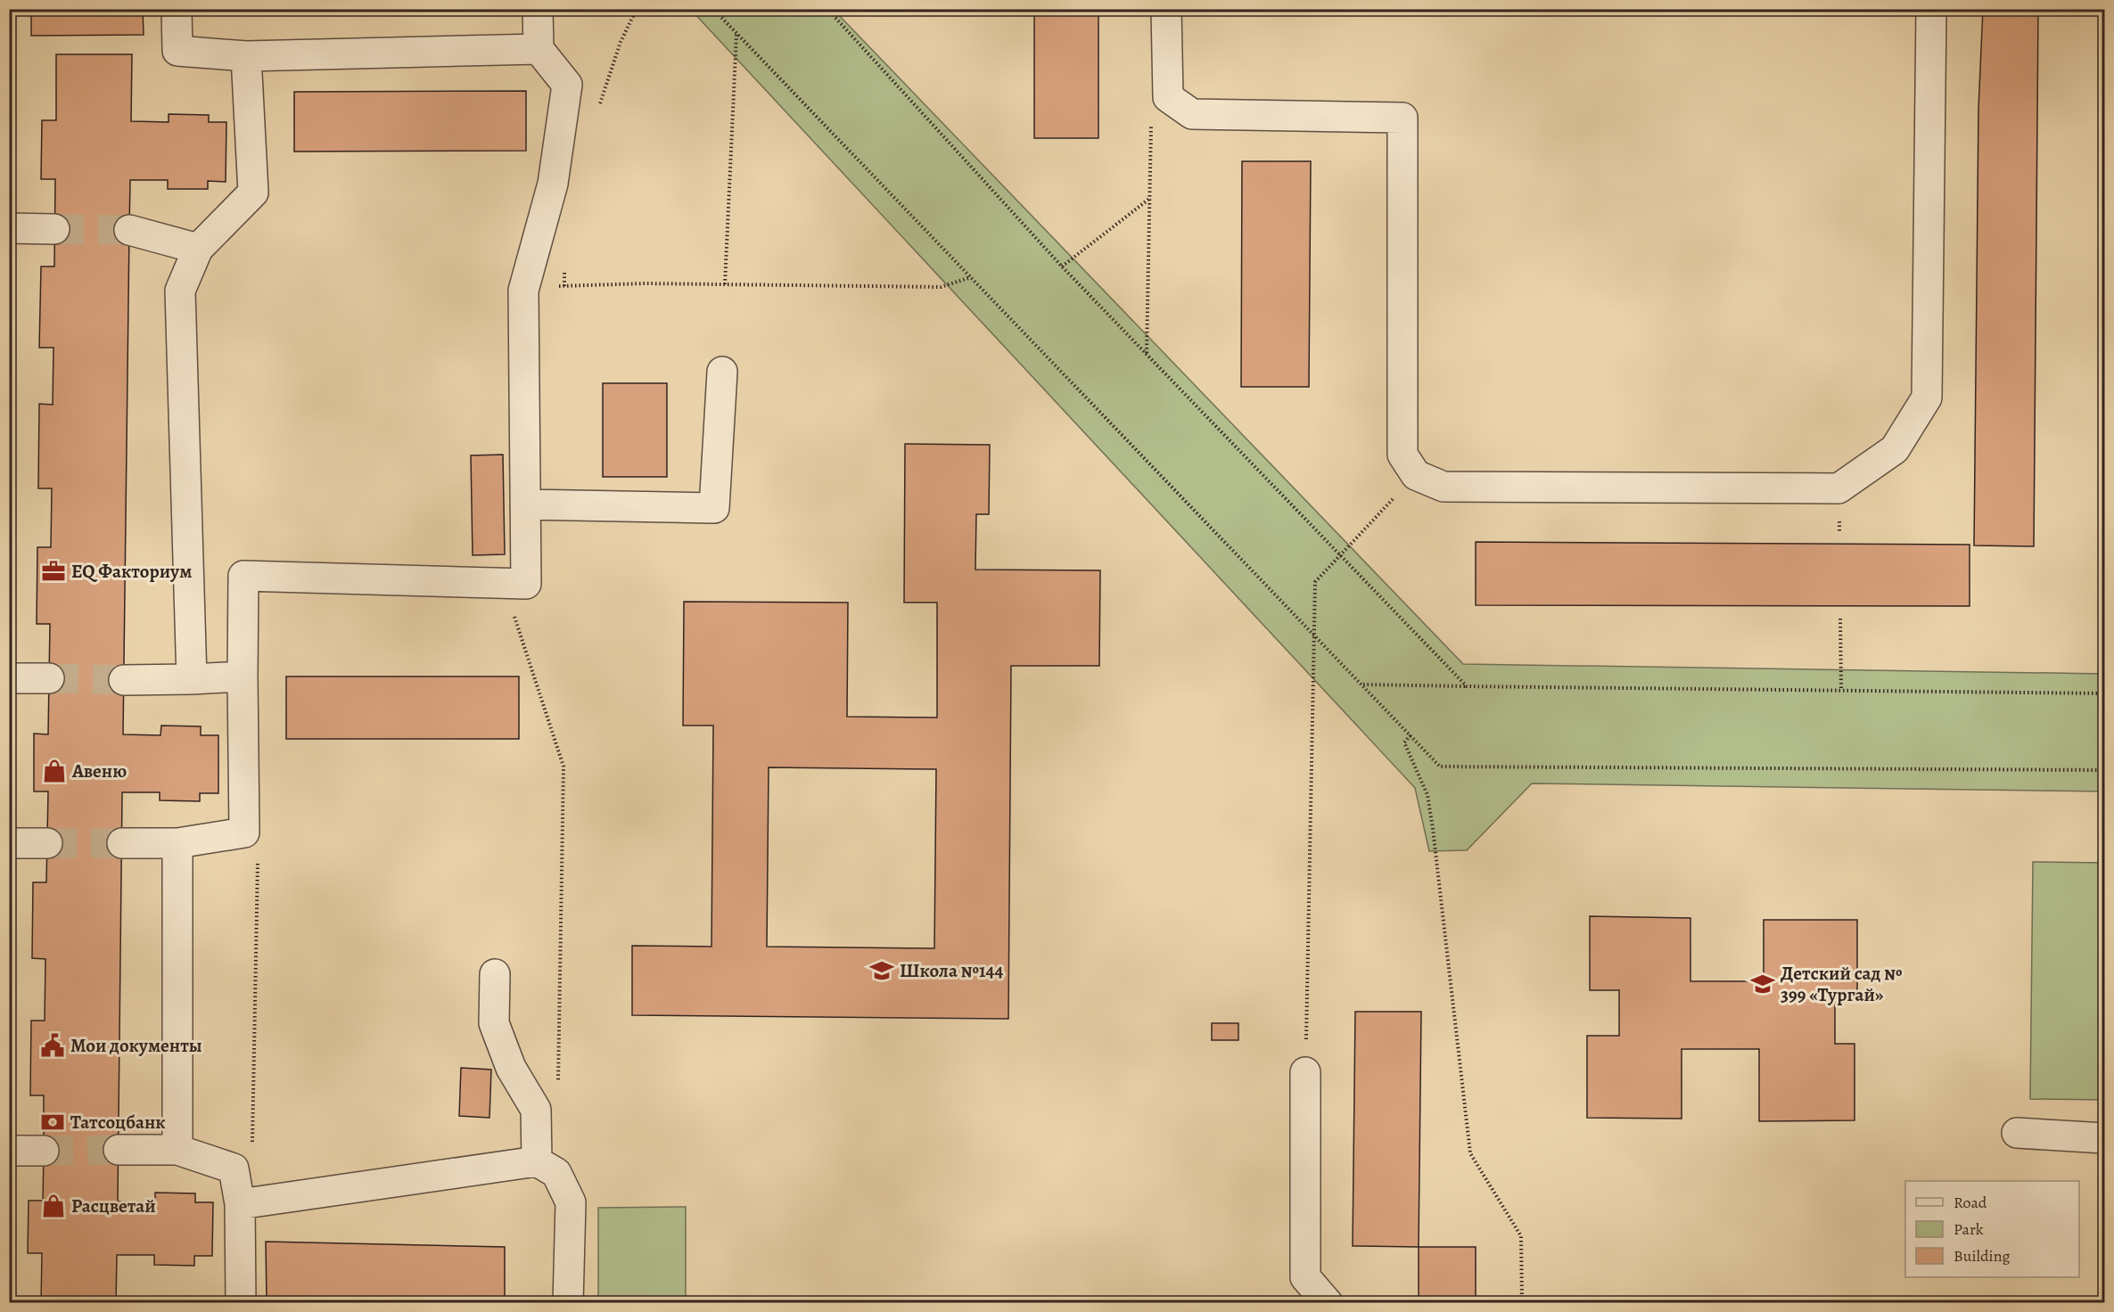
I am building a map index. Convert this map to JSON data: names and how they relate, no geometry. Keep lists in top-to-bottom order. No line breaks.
{"places":{"office":["EQ Факториум"],"shop":["Авеню","Расцветай"],"school or university":["Школа №144","Детский сад № 399 «Тургай»"],"public building":["Мои документы"],"bank":["Татсоцбанк"]},"legend":["Road","Park","Building"]}
